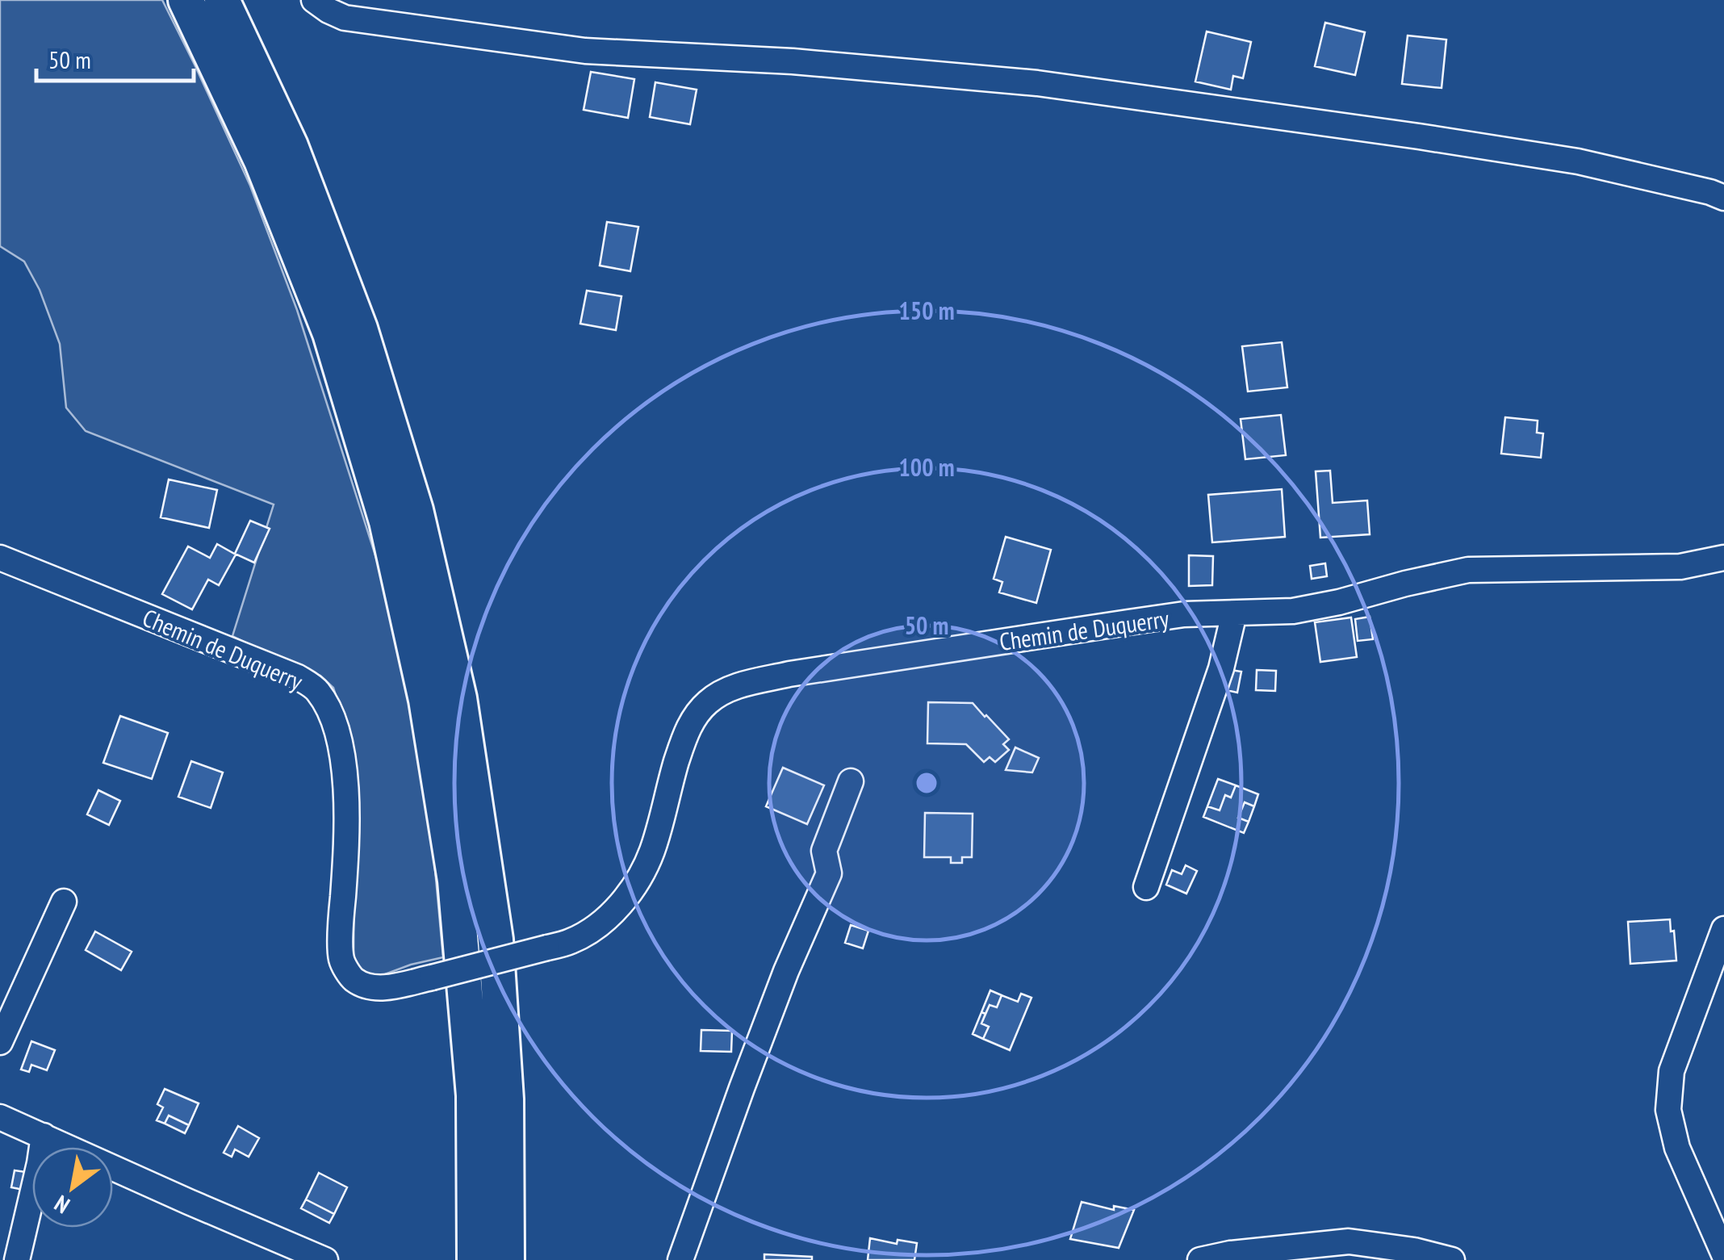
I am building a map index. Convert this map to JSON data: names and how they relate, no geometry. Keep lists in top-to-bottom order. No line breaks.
{"streets":{"street":["Chemin de Duquerry"]},"scale_bar":"50 m","north":"bottom left","rings":["150 m","100 m","50 m"]}
